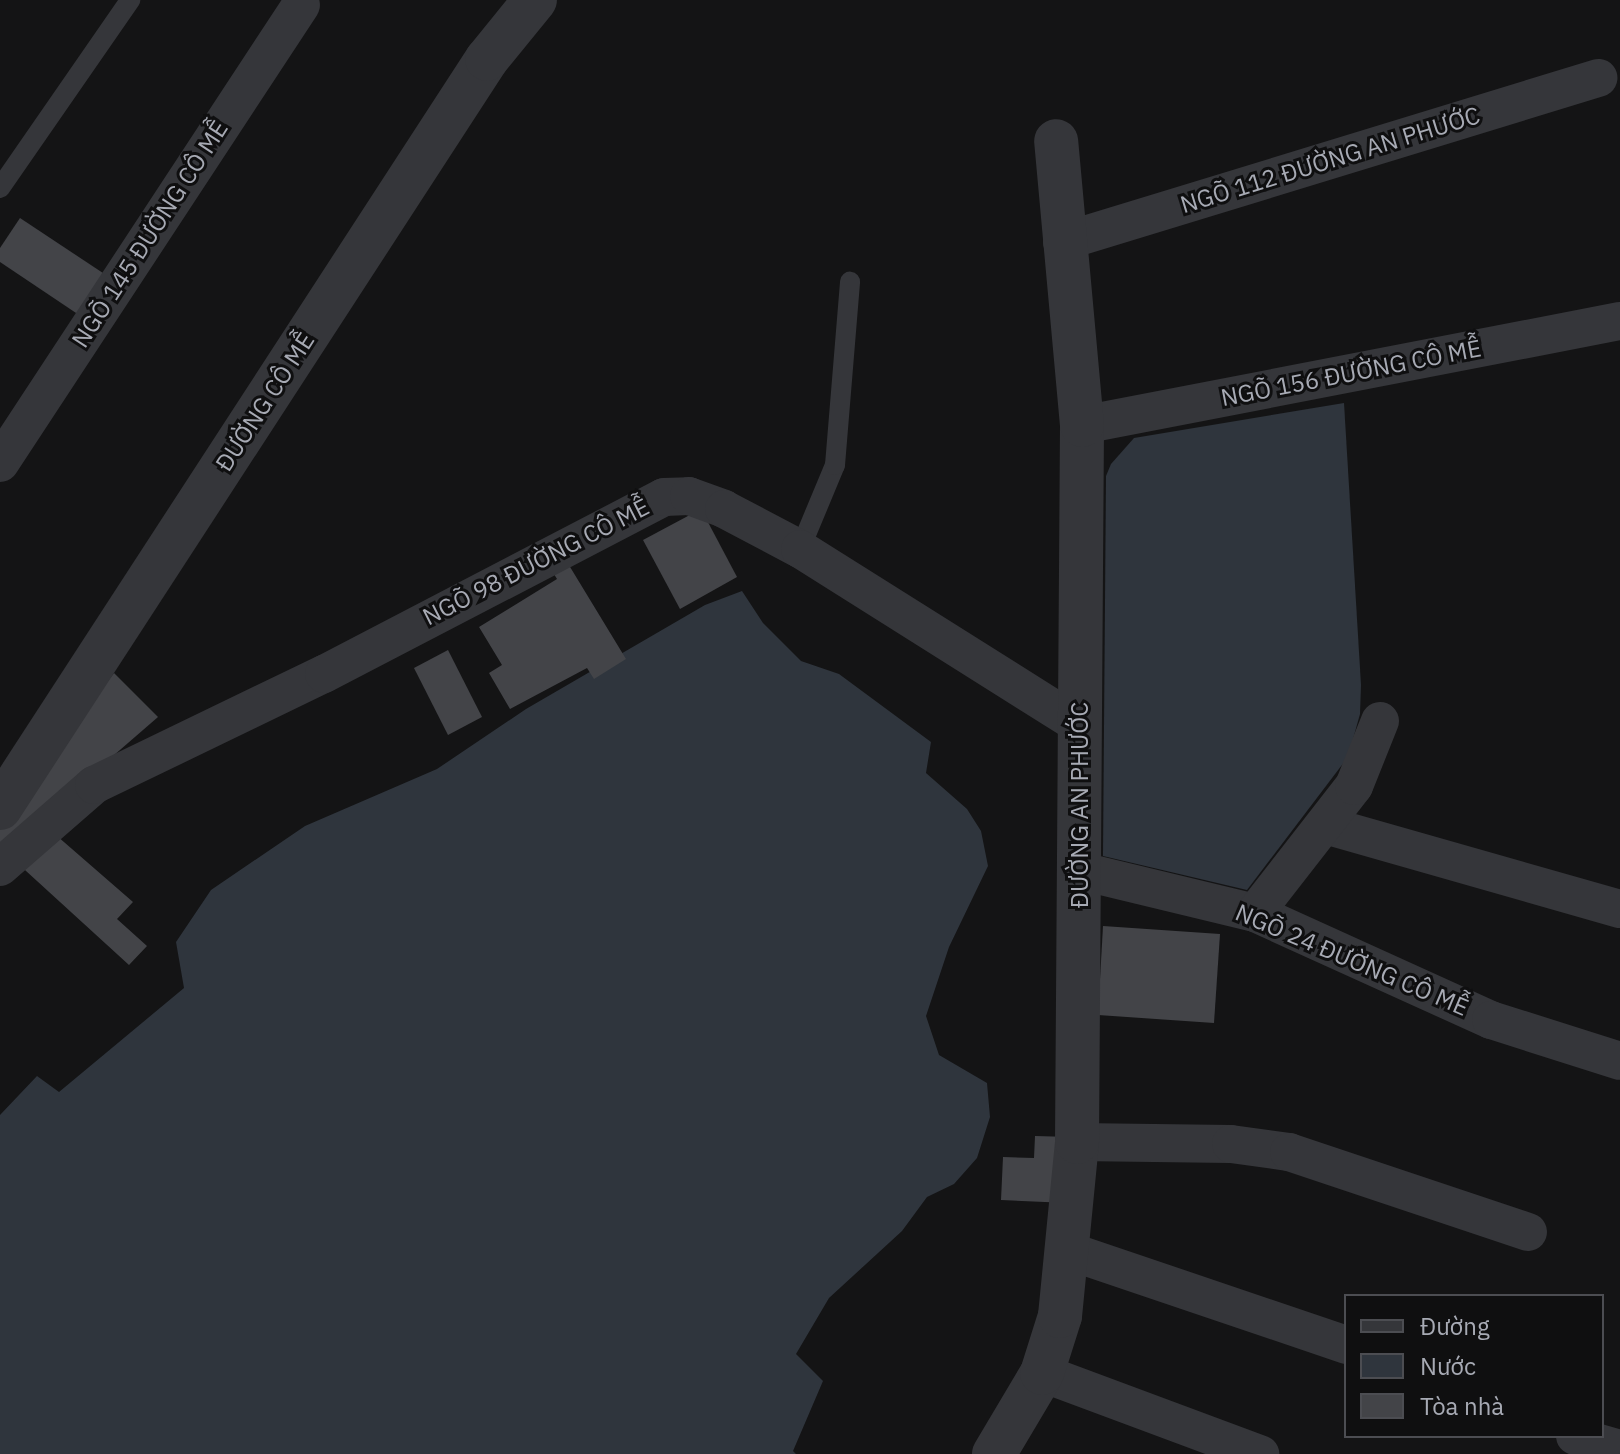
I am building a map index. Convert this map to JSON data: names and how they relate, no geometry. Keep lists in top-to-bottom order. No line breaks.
{"streets":{"street":["NGÕ 112 ĐƯỜNG AN PHƯỚC","NGÕ 145 ĐƯỜNG CÔ MỄ","NGÕ 156 ĐƯỜNG CÔ MỄ","ĐƯỜNG CÔ MỄ","NGÕ 98 ĐƯỜNG CÔ MỄ","ĐƯỜNG AN PHƯỚC","NGÕ 24 ĐƯỜNG CÔ MỄ"]},"crossings":[["NGÕ 112 ĐƯỜNG AN PHƯỚC","ĐƯỜNG AN PHƯỚC"],["NGÕ 156 ĐƯỜNG CÔ MỄ","ĐƯỜNG AN PHƯỚC"],["NGÕ 98 ĐƯỜNG CÔ MỄ","ĐƯỜNG AN PHƯỚC"],["ĐƯỜNG AN PHƯỚC","NGÕ 24 ĐƯỜNG CÔ MỄ"]],"legend":["Đường","Nước","Tòa nhà"]}
